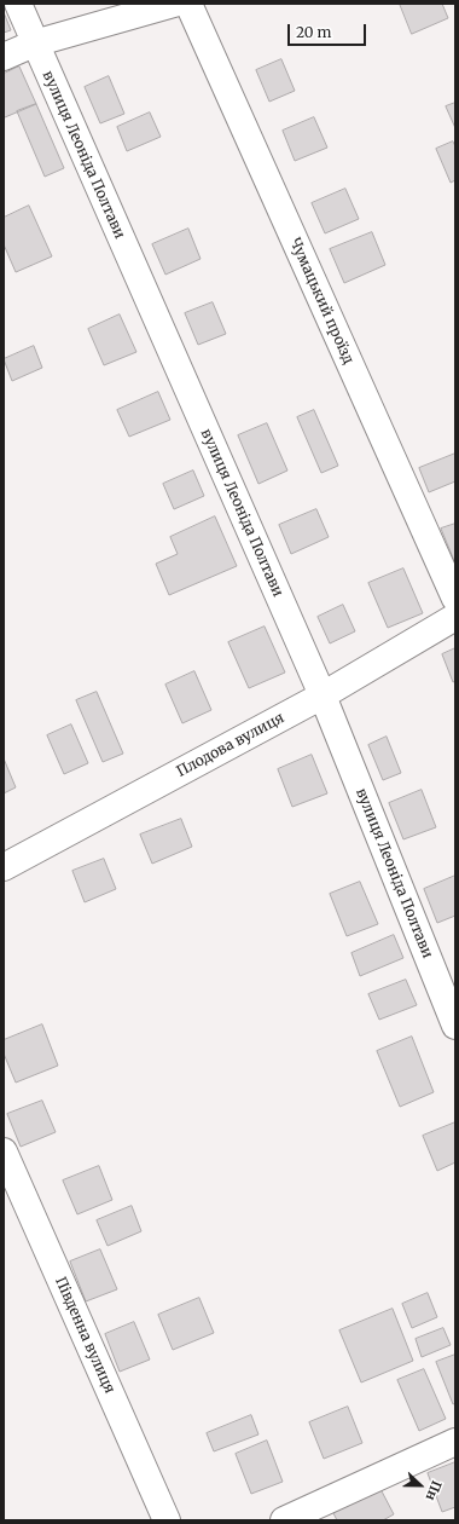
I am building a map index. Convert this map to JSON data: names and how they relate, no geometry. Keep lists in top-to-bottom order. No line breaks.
{"streets":{"street":["вулиця Леоніда Полтави","Чумацький проїзд","Плодова вулиця","Південна вулиця"]},"crossings":[["вулиця Леоніда Полтави","Плодова вулиця"]],"scale_bar":"20 m","north":"right"}
